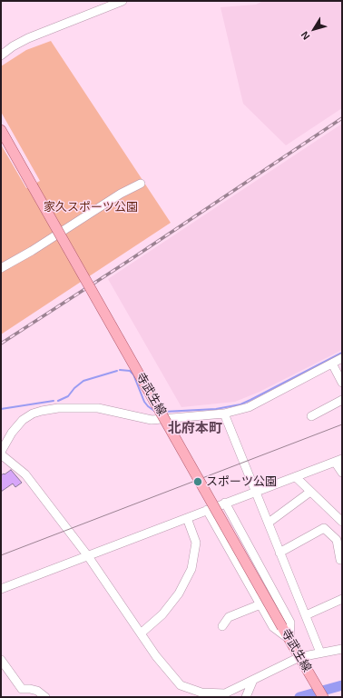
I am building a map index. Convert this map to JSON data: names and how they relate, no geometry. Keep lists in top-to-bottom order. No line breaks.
{"streets":{"main road":["寺武生線"]},"districts":["北府本町"],"parks":["家久スポーツ公園"],"places":["スポーツ公園"],"north":"bottom left"}
